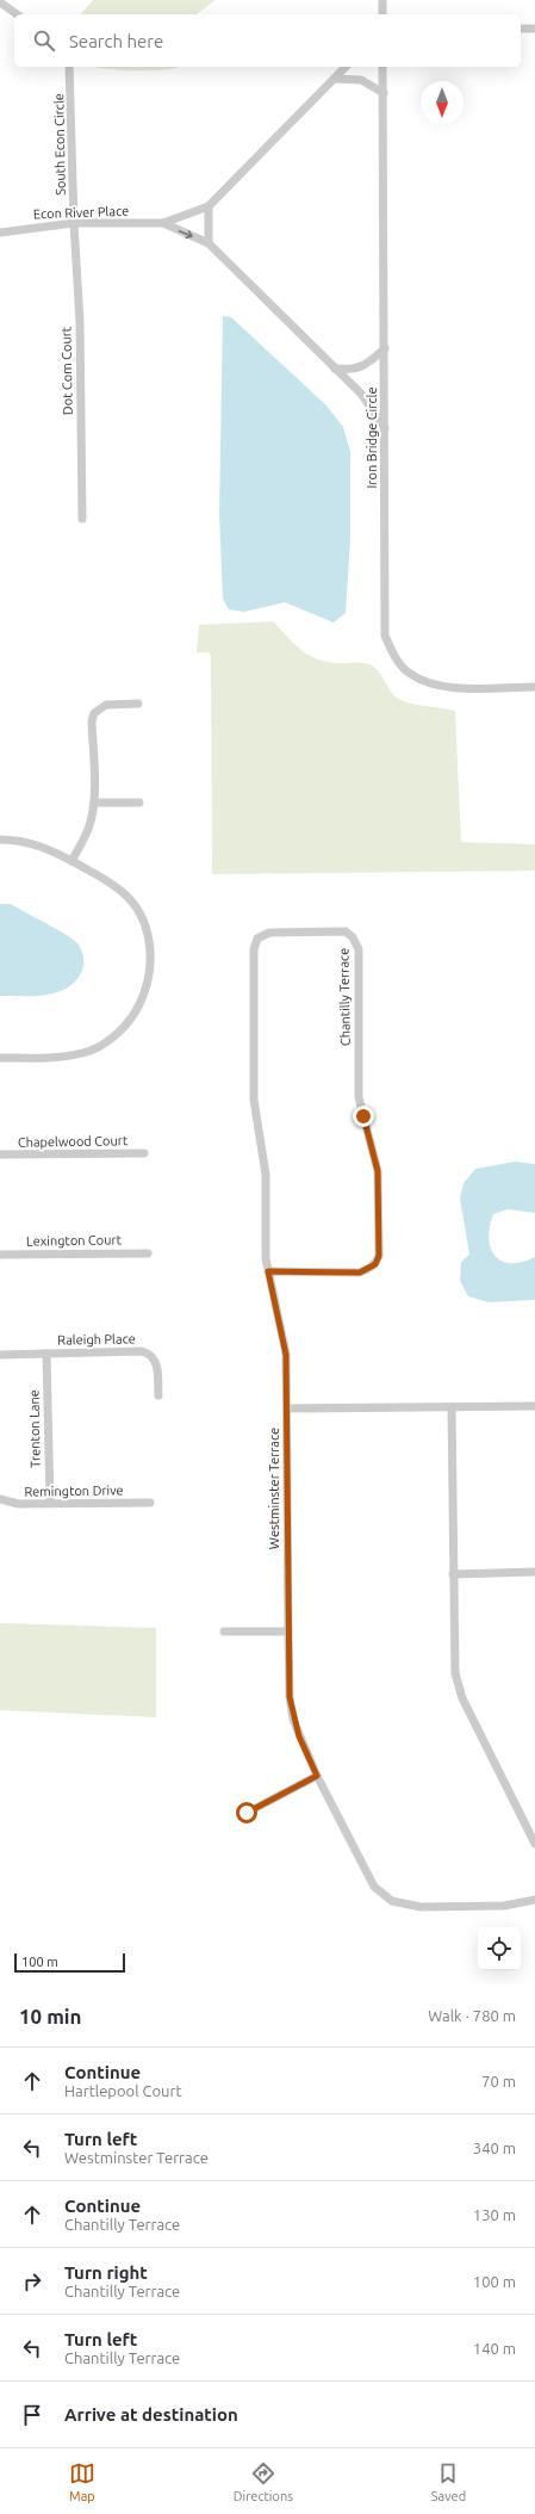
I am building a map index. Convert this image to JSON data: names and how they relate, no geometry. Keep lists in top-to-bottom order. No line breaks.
{"streets":{"street":["South Econ Circle","Econ River Place","Dot Com Court","Iron Bridge Circle","Chantilly Terrace","Chapelwood Court","Lexington Court","Raleigh Place","Trenton Lane","Westminster Terrace","Remington Drive"]},"crossings":[["South Econ Circle","Econ River Place"],["South Econ Circle","Dot Com Court"],["Econ River Place","Dot Com Court"],["Chantilly Terrace","Westminster Terrace"],["Raleigh Place","Trenton Lane"],["Trenton Lane","Remington Drive"]],"scale_bar":"100 m","north":"bottom","page":{"search":"Search here","scale":"100 m","heading":["10 min","Walk · 780 m"],"list":[["Continue","Hartlepool Court","70 m"],["Turn left","Westminster Terrace","340 m"],["Continue","Chantilly Terrace","130 m"],["Turn right","Chantilly Terrace","100 m"],["Turn left","Chantilly Terrace","140 m"],"Arrive at destination"],"nav":["Map","Directions","Saved"]}}
